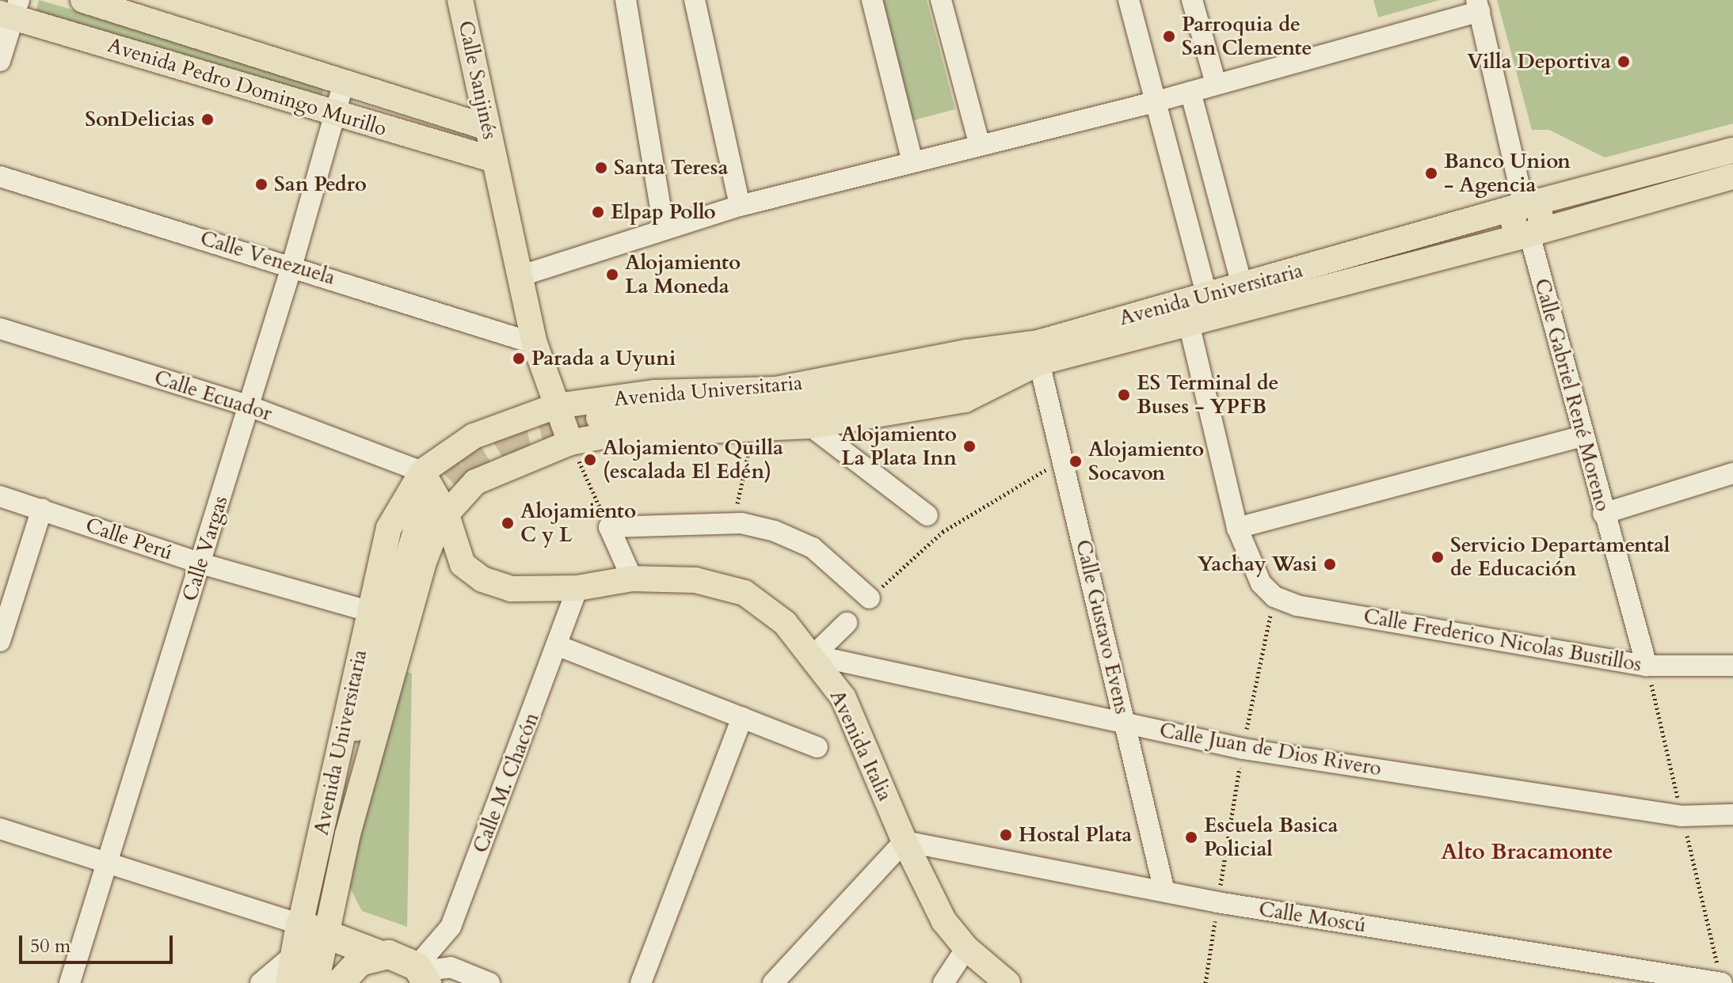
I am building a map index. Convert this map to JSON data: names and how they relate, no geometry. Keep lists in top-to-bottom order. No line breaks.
{"streets":{"highway":["Avenida Universitaria"],"main road":["Calle Sanjinés","Avenida Pedro Domingo Murillo","Avenida Italia"],"street":["Calle Venezuela","Calle Gabriel René Moreno","Calle Ecuador","Calle Perú","Calle Vargas","Calle Gustavo Evens","Calle Frederico Nicolas Bustillos","Calle Juan de Dios Rivero","Calle M. Chacón","Calle Moscú"]},"crossings":[["Calle Sanjinés","Avenida Pedro Domingo Murillo"],["Calle Sanjinés","Calle Venezuela"],["Calle Sanjinés","Avenida Universitaria"],["Avenida Pedro Domingo Murillo","Calle Vargas"],["Calle Venezuela","Calle Vargas"],["Avenida Universitaria","Calle Gabriel René Moreno"],["Avenida Universitaria","Calle Ecuador"],["Avenida Universitaria","Calle Perú"],["Avenida Universitaria","Calle Gustavo Evens"],["Calle Gabriel René Moreno","Calle Frederico Nicolas Bustillos"],["Calle Ecuador","Calle Vargas"],["Calle Perú","Calle Vargas"],["Calle Gustavo Evens","Calle Juan de Dios Rivero"],["Calle Gustavo Evens","Calle Moscú"],["Avenida Italia","Calle Juan de Dios Rivero"],["Avenida Italia","Calle M. Chacón"],["Avenida Italia","Calle Moscú"]],"districts":["Alto Bracamonte"],"places":["Parroquia de San Clemente","Villa Deportiva","SonDelicias","Santa Teresa","Banco Union - Agencia","San Pedro","Elpap Pollo","Alojamiento La Moneda","Parada a Uyuni","ES Terminal de Buses - YPFB","Alojamiento La Plata Inn","Alojamiento Quilla (escalada El Edén)","Alojamiento Socavon","Alojamiento C y L","Servicio Departamental de Educación","Yachay Wasi","Hostal Plata","Escuela Basica Policial"],"scale_bar":"50 m"}
